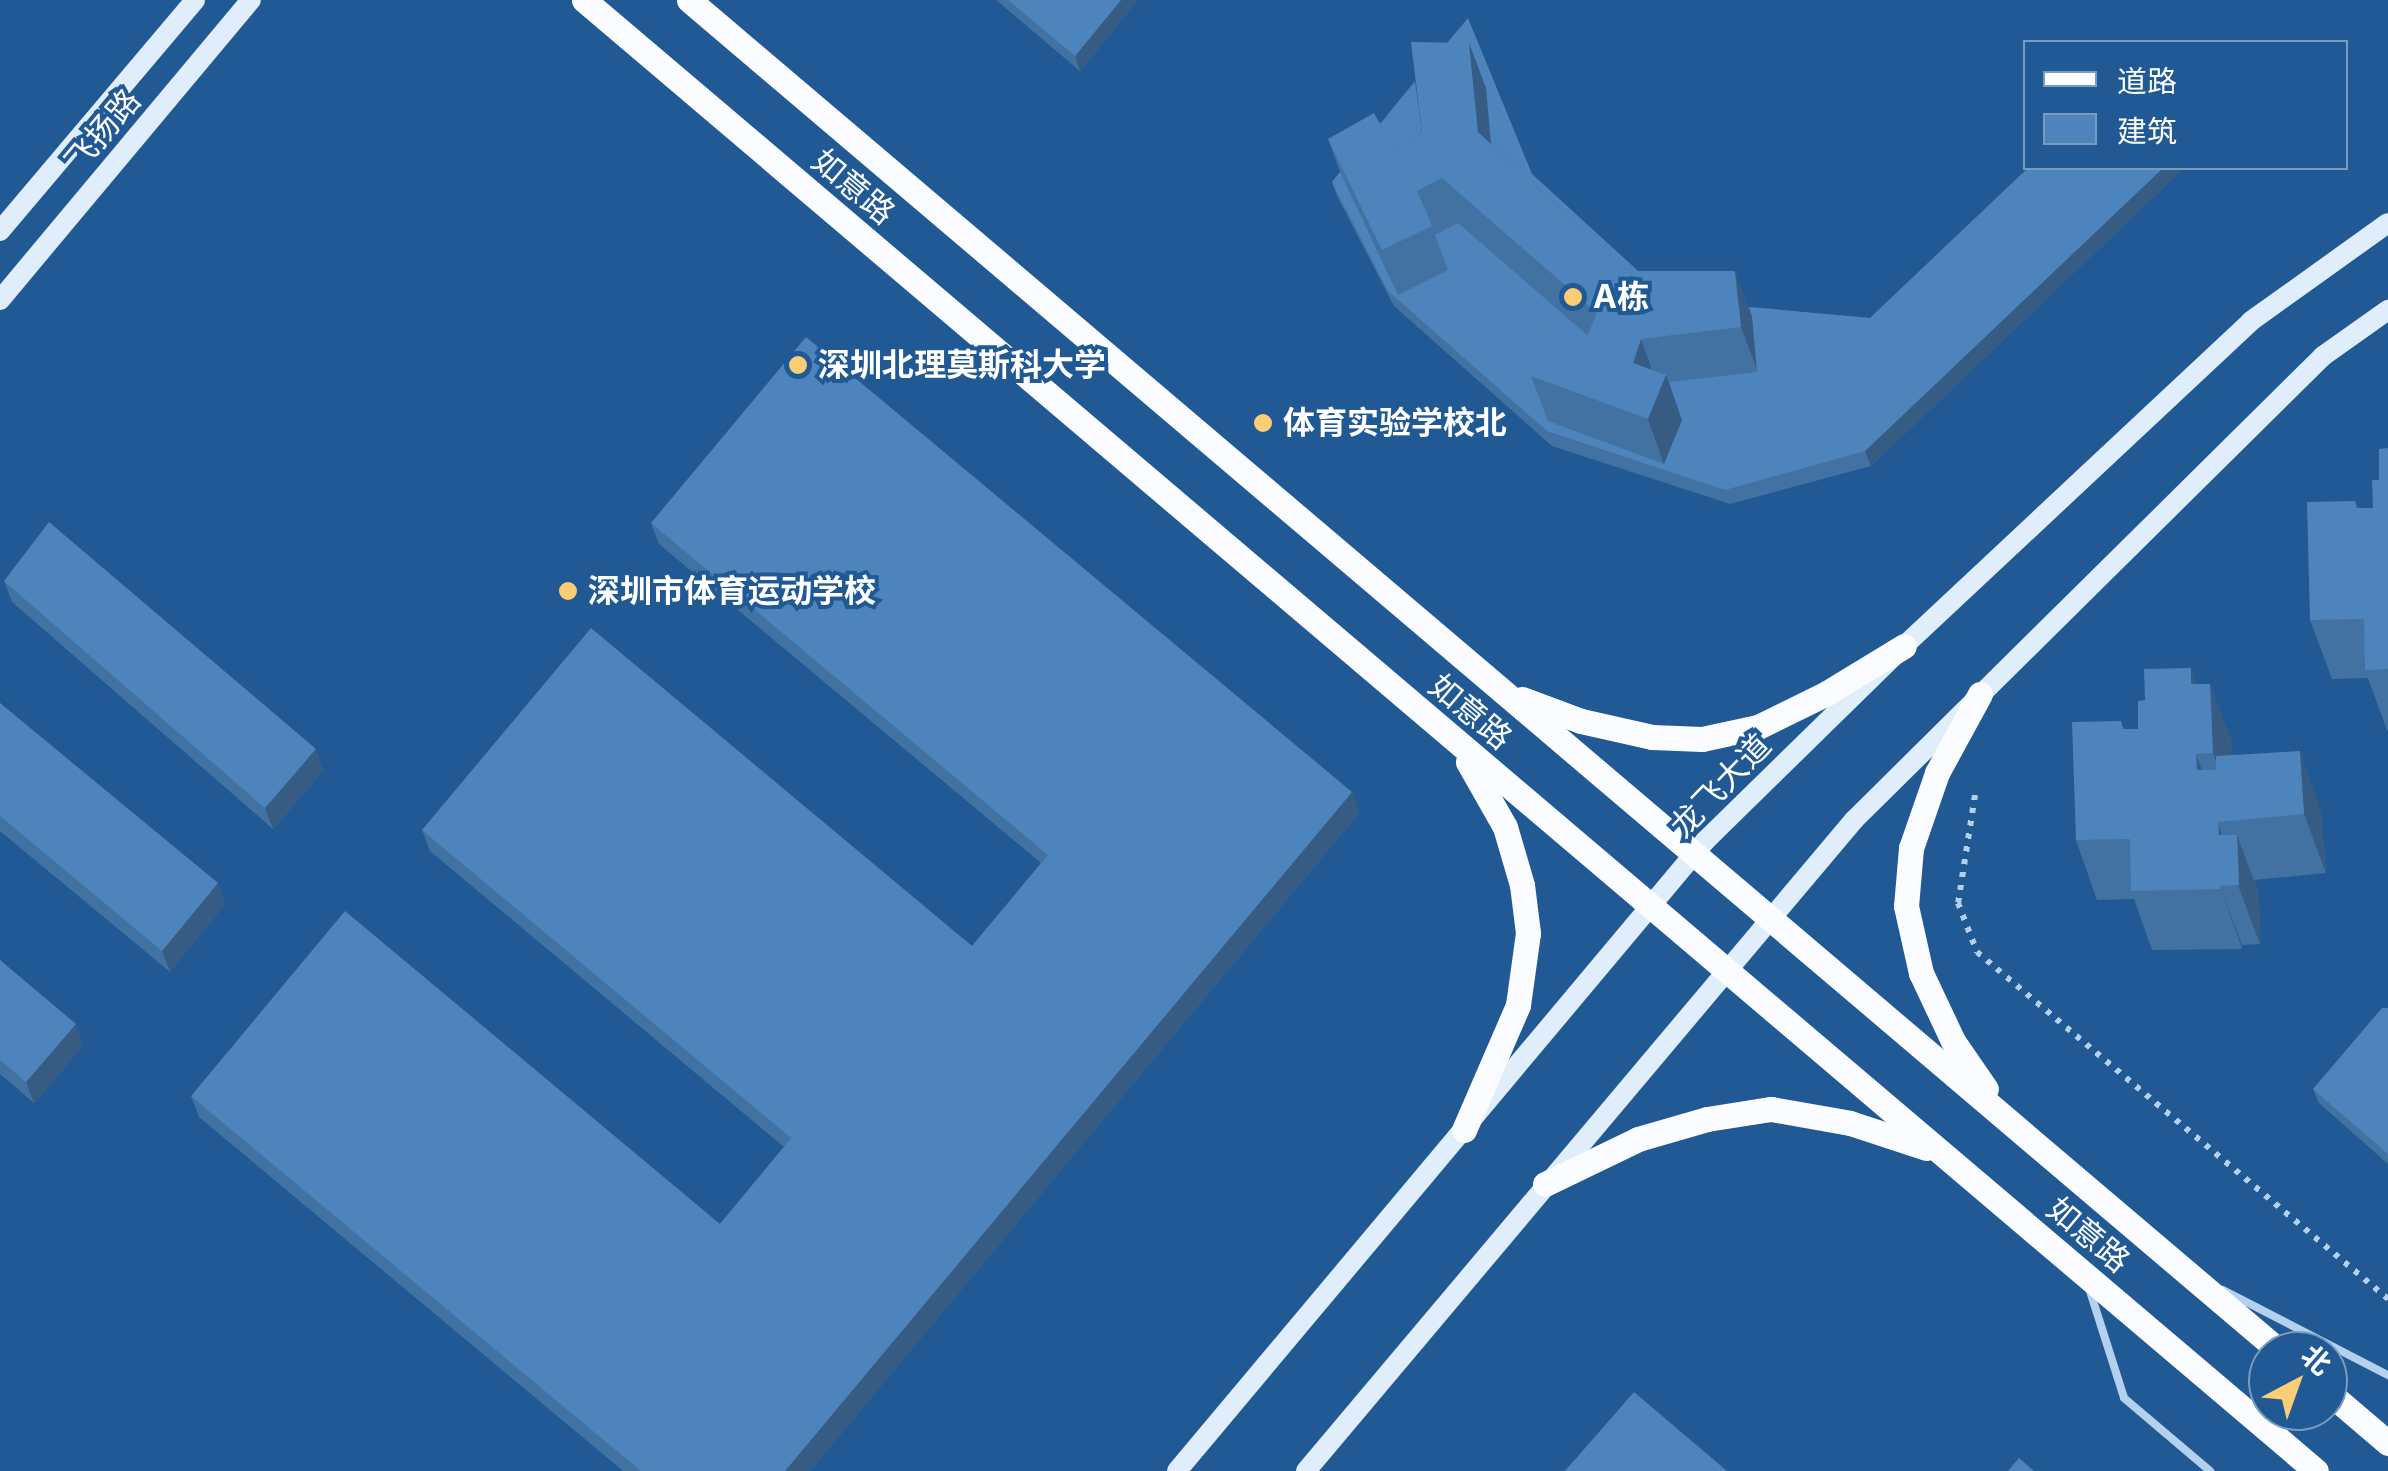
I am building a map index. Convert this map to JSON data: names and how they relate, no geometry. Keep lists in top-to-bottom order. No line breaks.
{"streets":{"main road":["飞扬路","如意路","龙飞大道"]},"crossings":[["如意路","龙飞大道"]],"places":["A栋","深圳北理莫斯科大学","体育实验学校北","深圳市体育运动学校"],"legend":["道路","建筑"],"north":"top right"}
